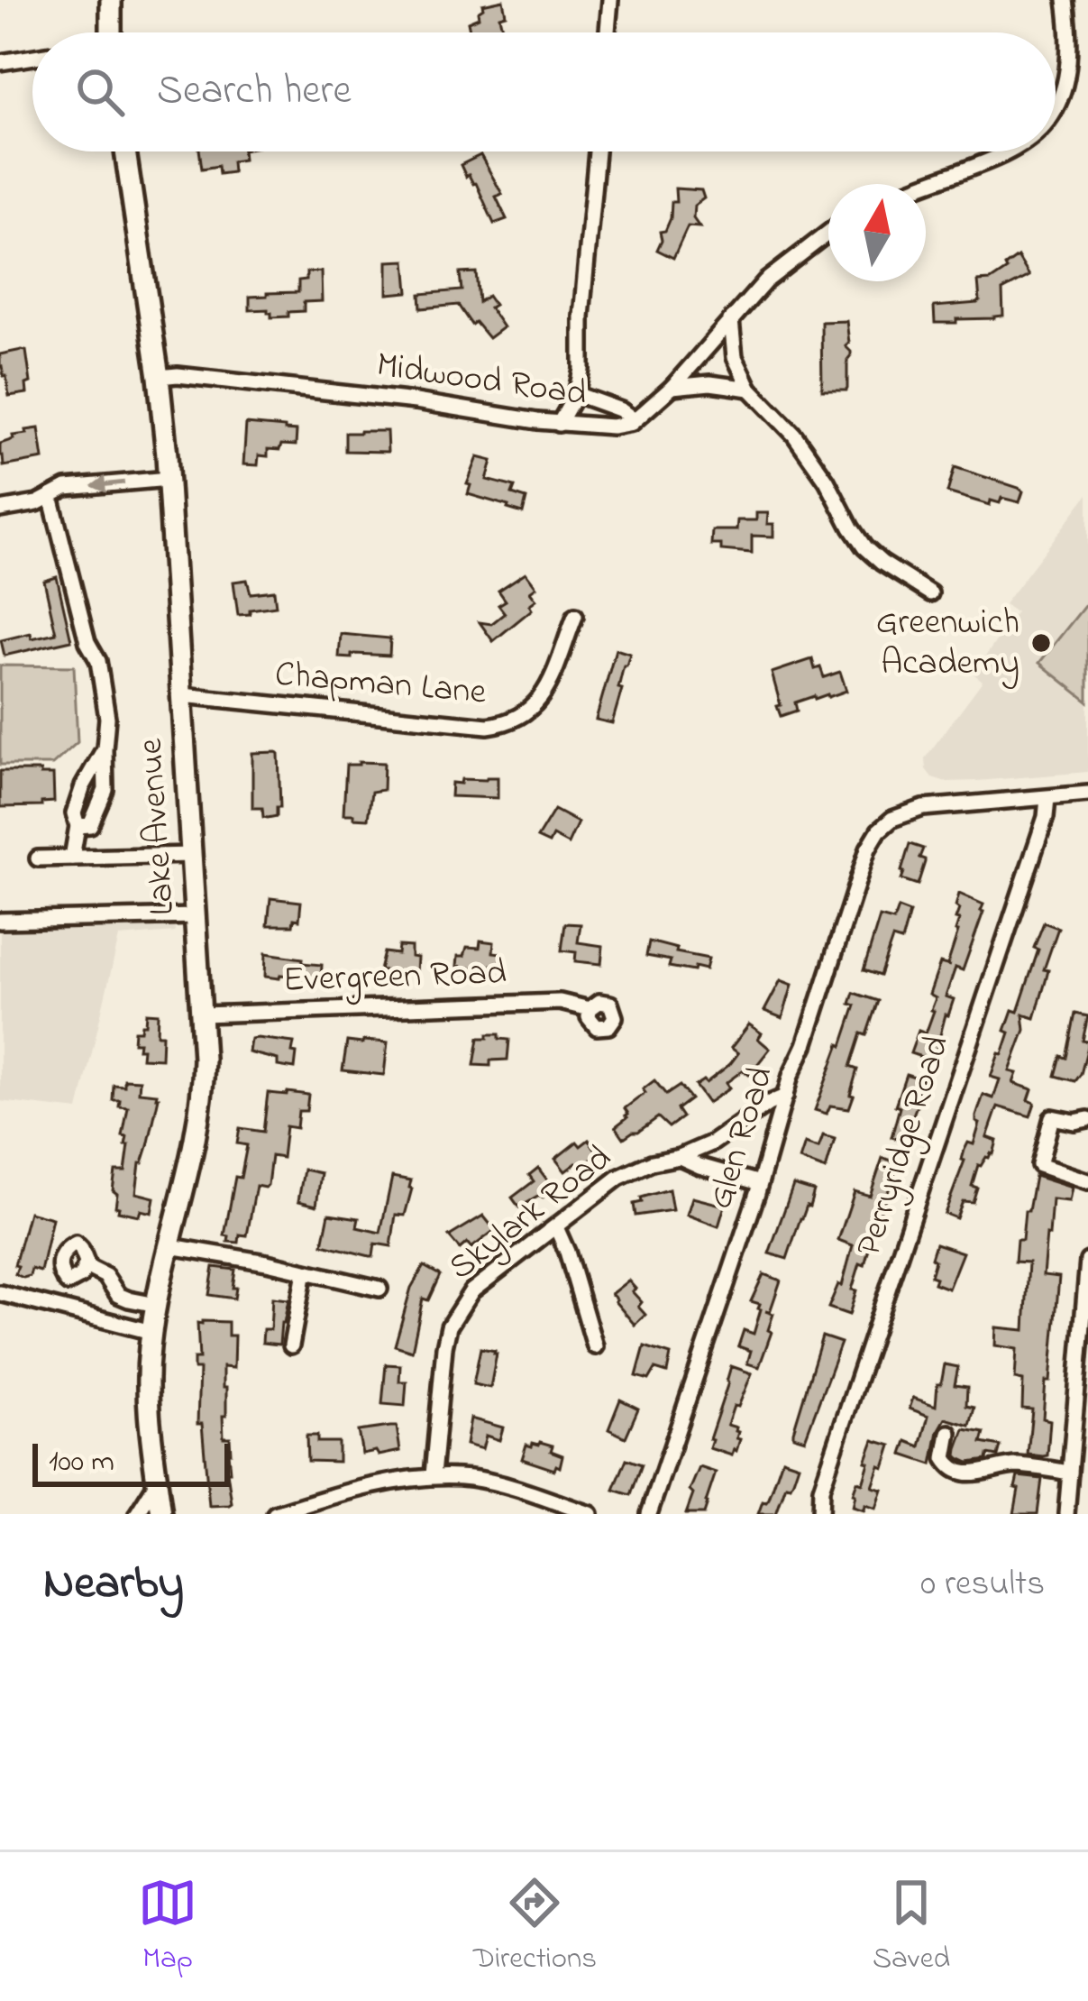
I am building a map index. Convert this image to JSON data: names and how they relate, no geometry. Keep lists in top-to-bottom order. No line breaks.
{"streets":{"main road":["Lake Avenue"],"street":["Midwood Road","Chapman Lane","Evergreen Road","Glen Road","Perryridge Road","Skylark Road"]},"crossings":[["Midwood Road","Lake Avenue"],["Chapman Lane","Lake Avenue"],["Lake Avenue","Evergreen Road"],["Glen Road","Perryridge Road"],["Glen Road","Skylark Road"]],"places":["Greenwich Academy"],"scale_bar":"100 m","north":"top","page":{"search":"Search here","scale":"100 m","heading":["Nearby","0 results"],"nav":["Map","Directions","Saved"]}}
